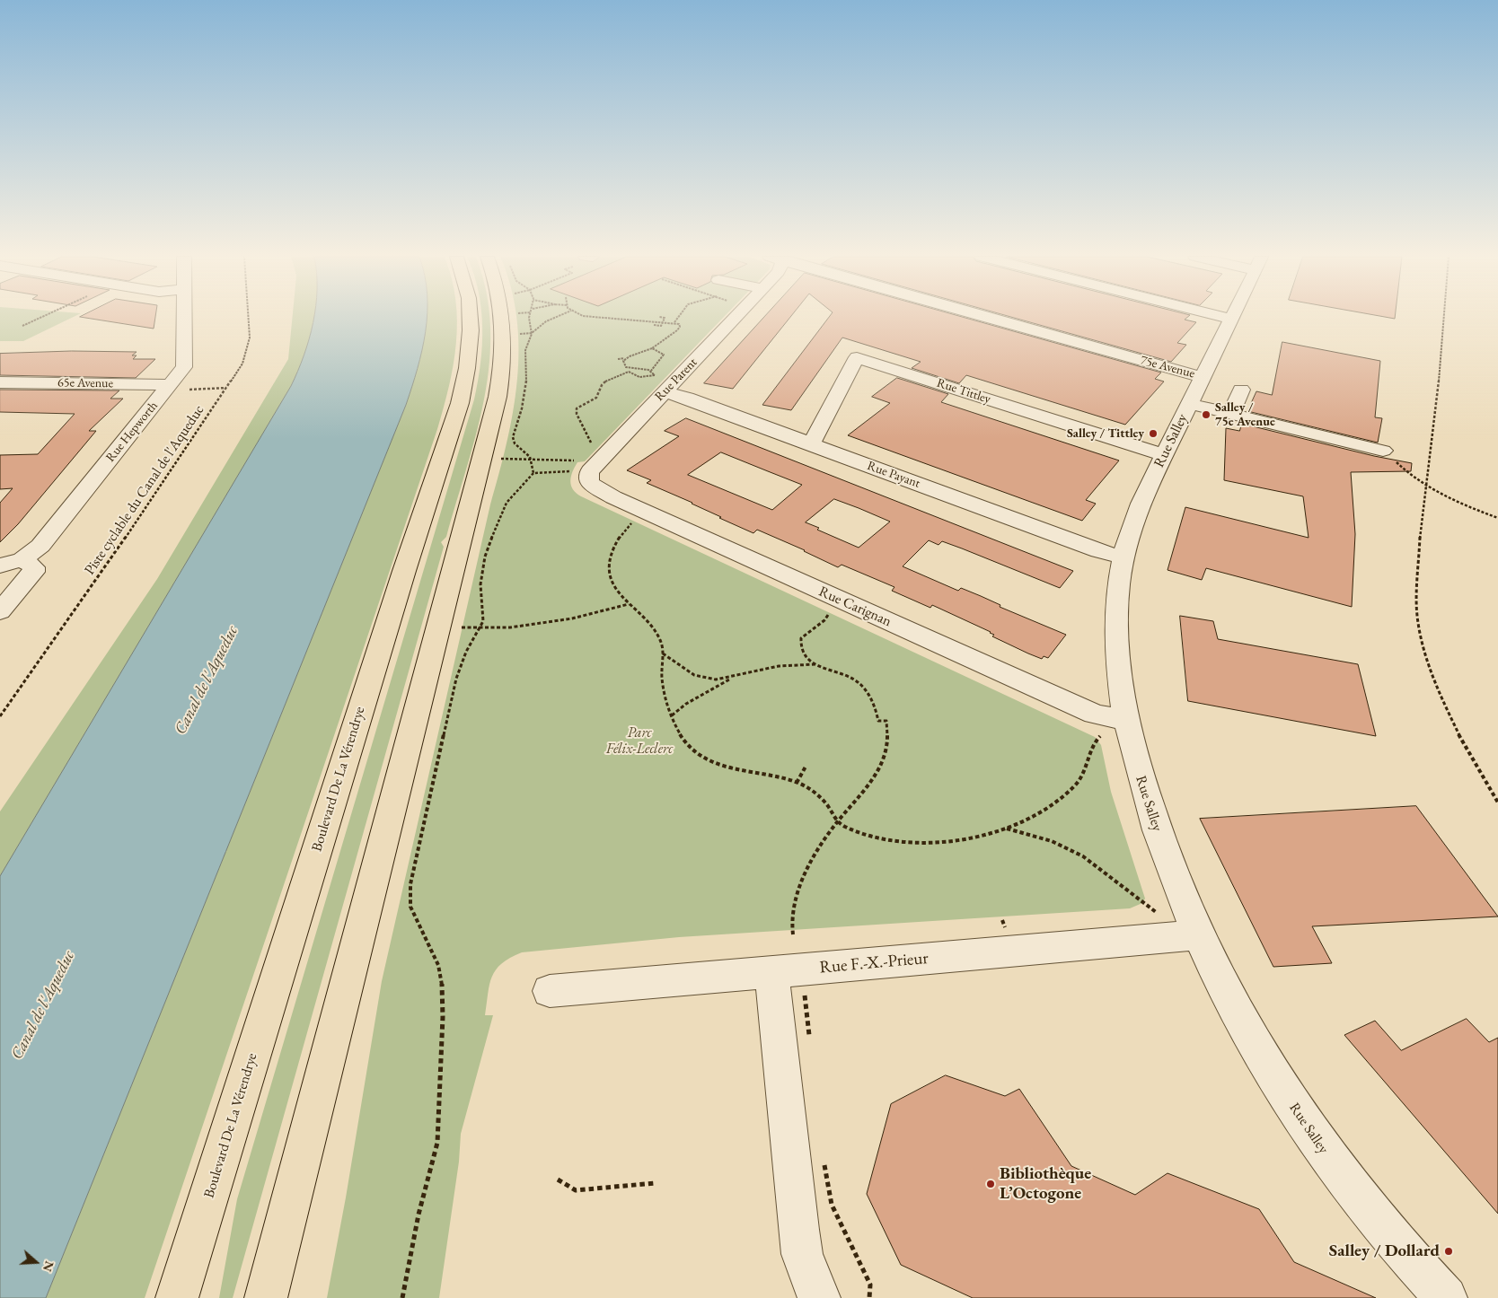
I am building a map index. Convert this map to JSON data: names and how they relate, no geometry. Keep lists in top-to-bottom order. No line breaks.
{"streets":{"main road":["Boulevard De La Vérendrye"],"street":["75e Avenue","Rue Parent","65e Avenue","Rue Tittley","Rue Hepworth","Rue Salley","Rue Payant","Rue Carignan","Rue F.-X.-Prieur"],"path":["Piste cyclable du Canal de l'Aqueduc"]},"crossings":[["75e Avenue","Rue Salley"],["Rue Parent","Rue Payant"],["Rue Parent","Rue Carignan"],["65e Avenue","Rue Hepworth"],["Rue Tittley","Rue Salley"],["Rue Tittley","Rue Payant"],["Rue Salley","Rue Payant"],["Rue Salley","Rue Carignan"],["Rue Salley","Rue F.-X.-Prieur"]],"water":["Canal de l'Aqueduc"],"parks":["Parc Félix-Leclerc"],"places":["Salley / 75e Avenue","Salley / Tittley","Bibliothèque L’Octogone","Salley / Dollard"],"north":"right"}
